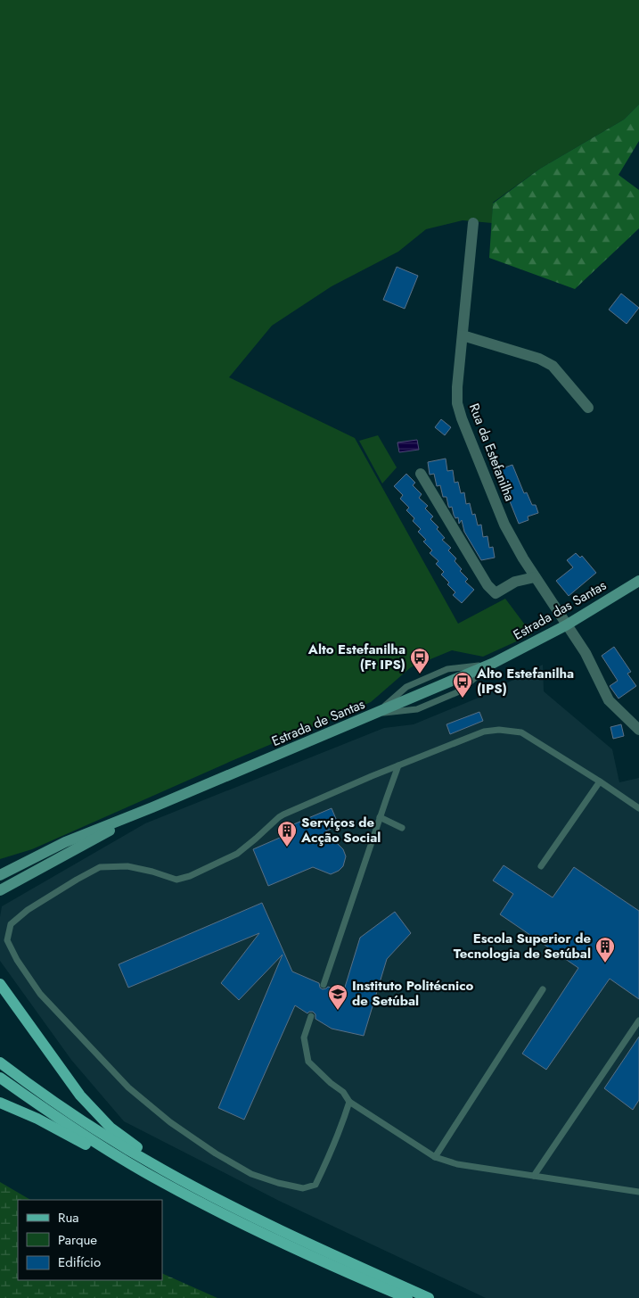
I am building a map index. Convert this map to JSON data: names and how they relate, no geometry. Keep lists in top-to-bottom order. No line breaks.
{"streets":{"main road":["Estrada das Santas","Estrada de Santas"],"street":["Rua da Estefanilha"]},"crossings":[["Rua da Estefanilha","Estrada das Santas"],["Estrada das Santas","Estrada de Santas"]],"places":{"bus stop":["Alto Estefanilha (Ft IPS)","Alto Estefanilha (IPS)"],"building":["Serviços de Acção Social","Escola Superior de Tecnologia de Setúbal"],"school or university":["Instituto Politécnico de Setúbal"]},"legend":["Rua","Parque","Edifício"]}
